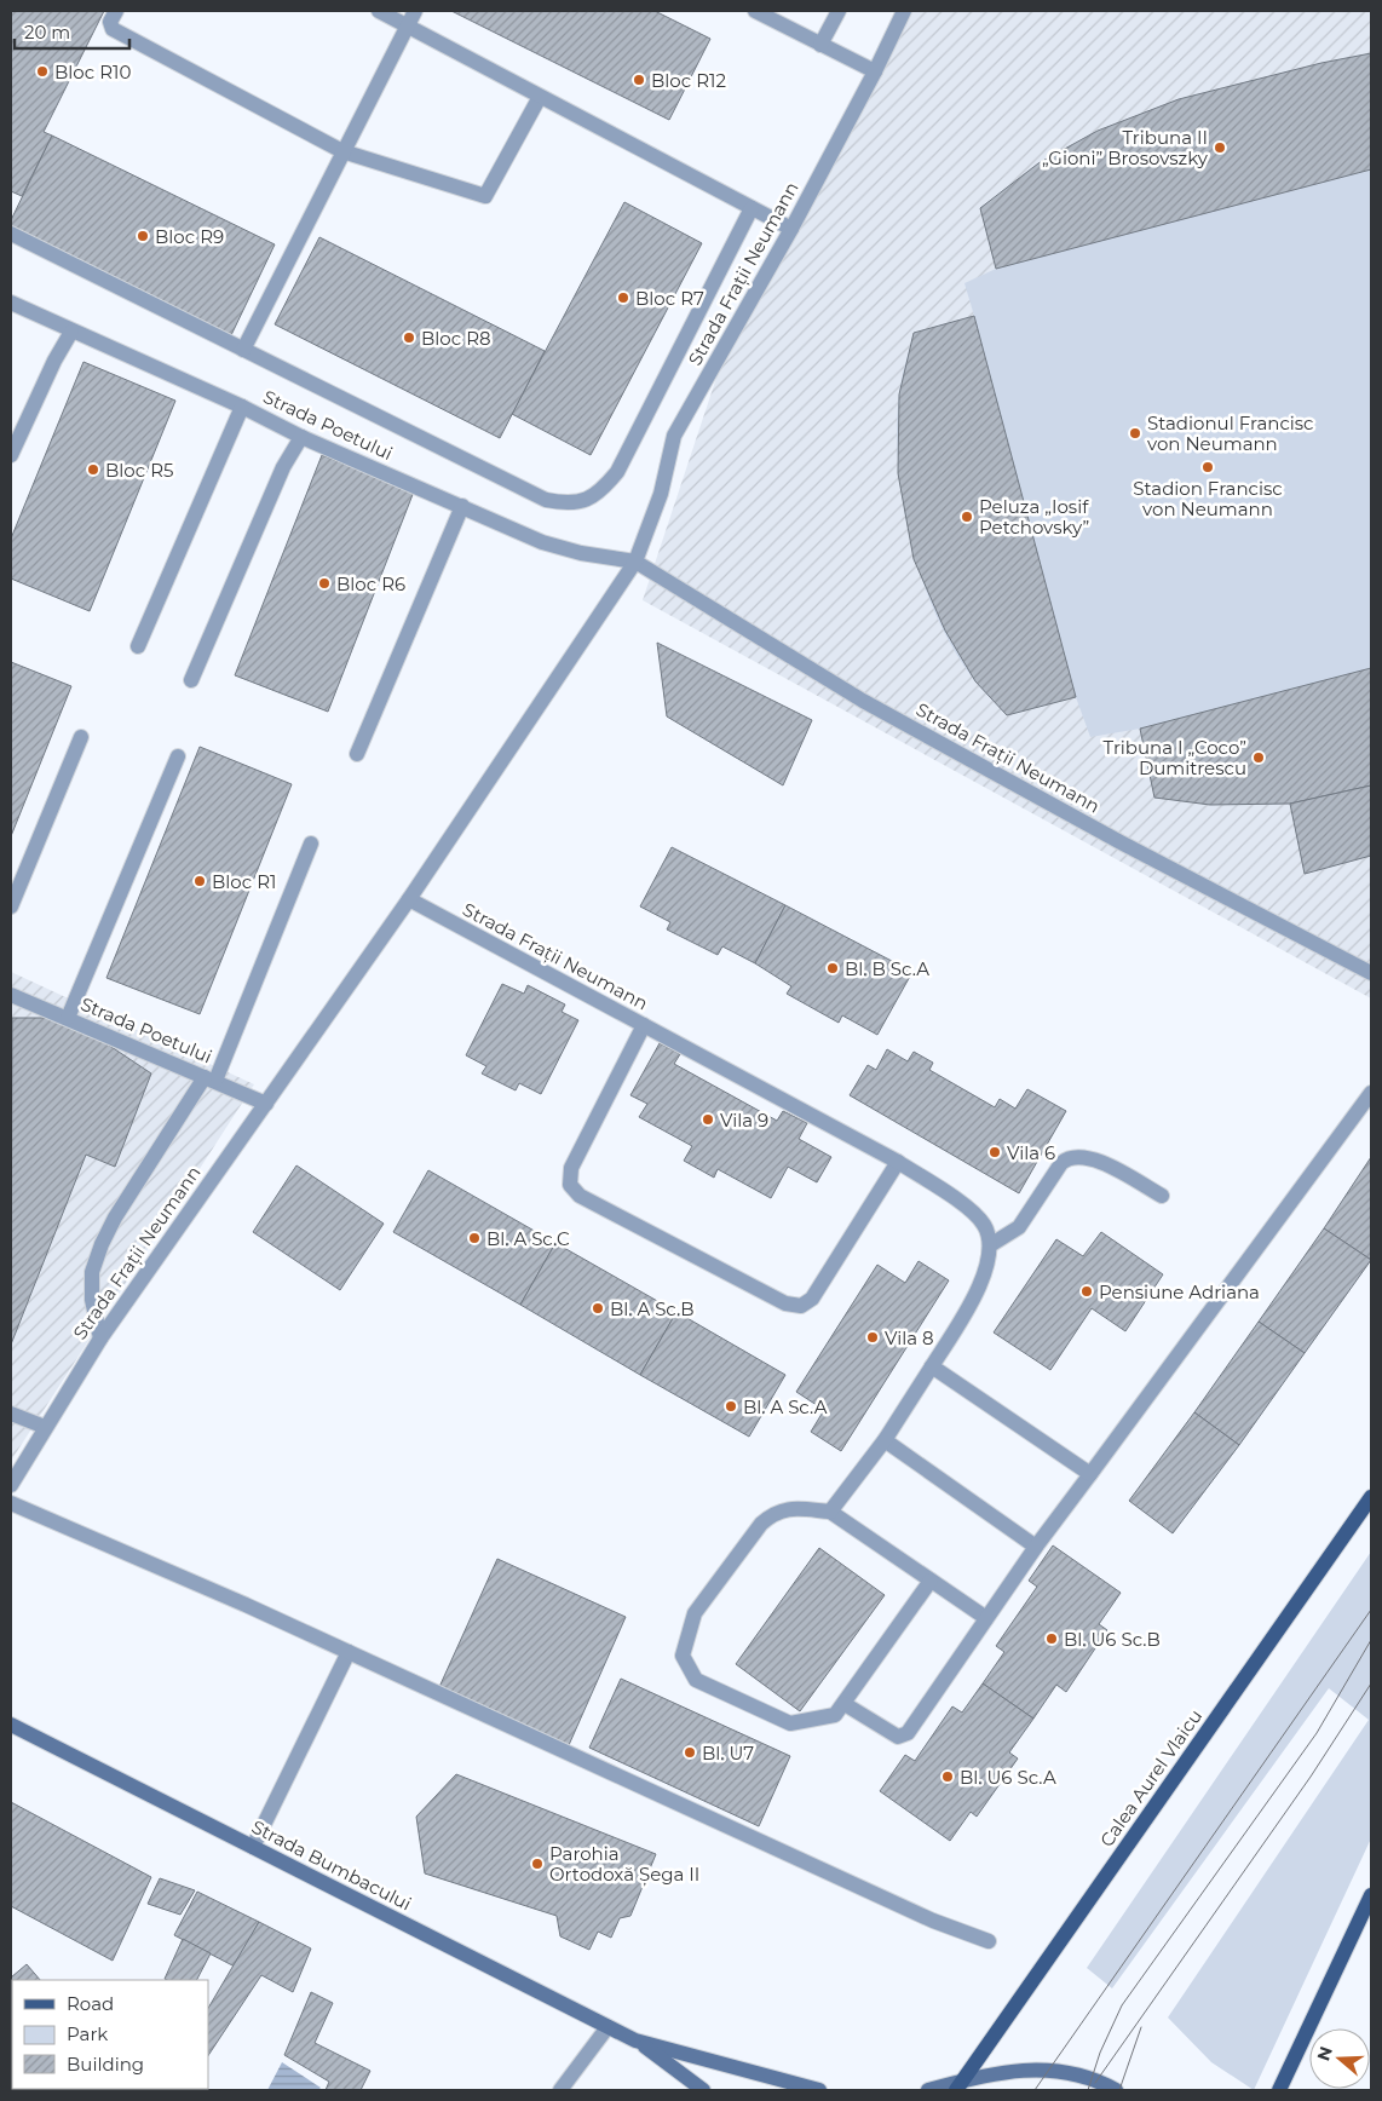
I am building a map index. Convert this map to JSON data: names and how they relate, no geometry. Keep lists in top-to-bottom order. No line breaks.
{"streets":{"main road":["Calea Aurel Vlaicu"],"street":["Strada Frații Neumann","Strada Poetului","Strada Bumbacului"]},"crossings":[["Strada Frații Neumann","Strada Poetului"]],"places":["Bloc R10","Bloc R12","Tribuna II „Gioni” Brosovszky","Bloc R9","Bloc R7","Bloc R8","Stadionul Francisc von Neumann","Stadion Francisc von Neumann","Bloc R5","Peluza „Iosif Petchovsky”","Bloc R6","Tribuna I „Coco” Dumitrescu","Bloc R1","Bl. B Sc.A","Vila 9","Vila 6","Bl. A Sc.C","Pensiune Adriana","Bl. A Sc.B","Vila 8","Bl. A Sc.A","Bl. U6 Sc.B","Bl. U7","Bl. U6 Sc.A","Parohia Ortodoxă Șega II"],"legend":["Road","Park","Building"],"scale_bar":"20 m","north":"left"}
